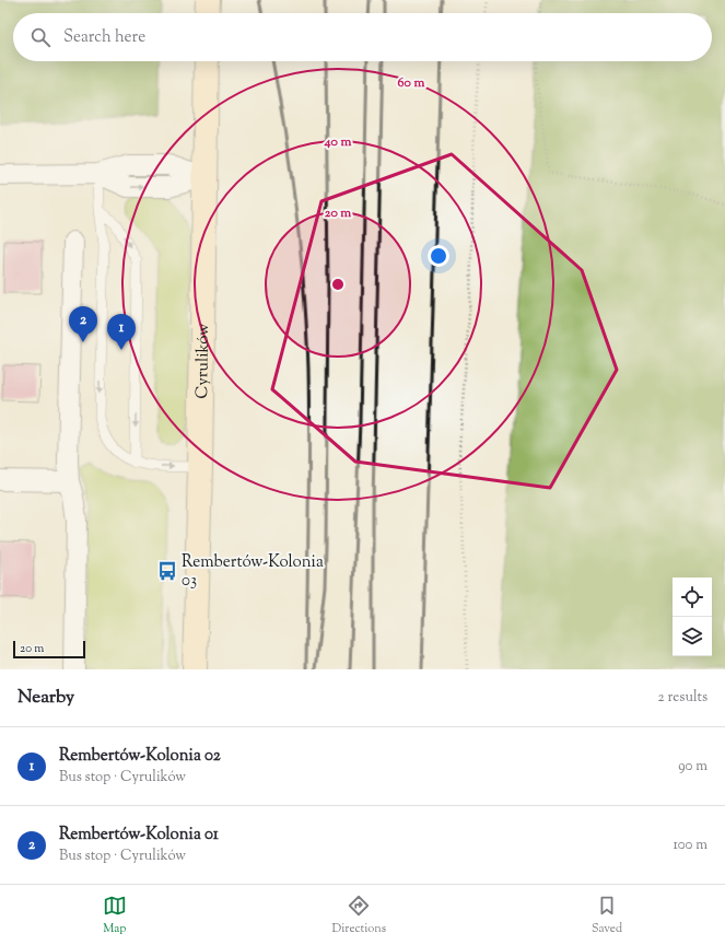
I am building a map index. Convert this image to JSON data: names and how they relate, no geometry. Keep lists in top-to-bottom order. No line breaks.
{"streets":{"main road":["Cyrulików"]},"places":{"bus stop":["Rembertów-Kolonia 03"]},"scale_bar":"20 m","page":{"search":"Search here","pins":["2","1"],"scale":"20 m","heading":["Nearby","2 results"],"list":[{"mark":"1","name":"Rembertów-Kolonia 02","note":"Bus stop · Cyrulików","value":"90 m"},{"mark":"2","name":"Rembertów-Kolonia 01","note":"Bus stop · Cyrulików","value":"100 m"}],"nav":["Map","Directions","Saved"]},"rings":["60 m","40 m","20 m"]}
